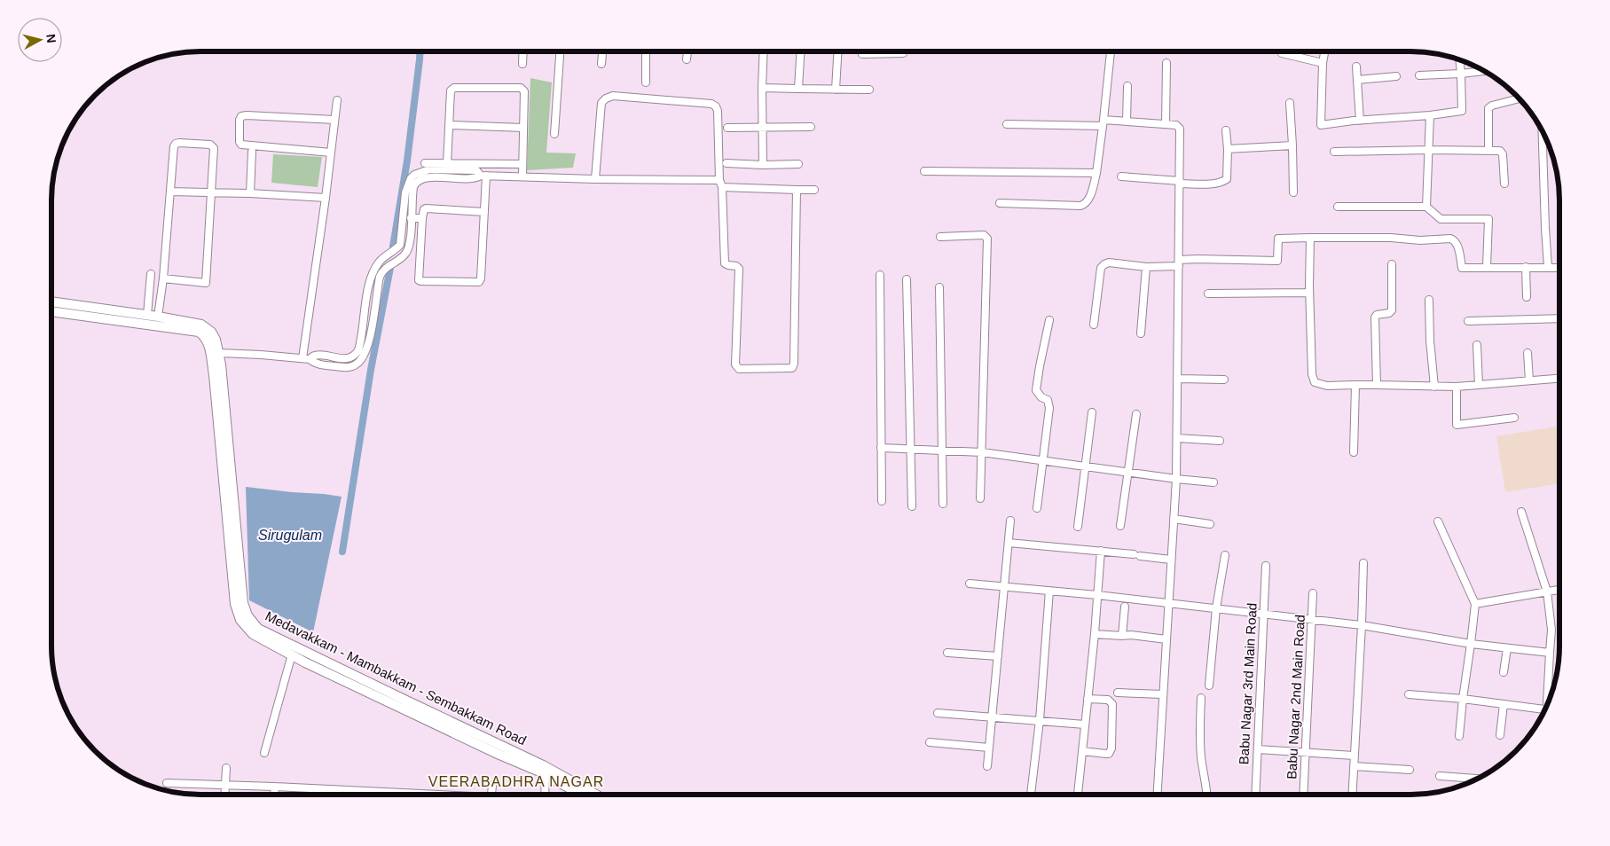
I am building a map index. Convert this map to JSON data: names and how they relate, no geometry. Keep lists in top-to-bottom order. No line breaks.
{"streets":{"main road":["Medavakkam - Mambakkam - Sembakkam Road"],"street":["Babu Nagar 3rd Main Road","Babu Nagar 2nd Main Road"]},"districts":["VEERABADHRA NAGAR"],"water":["Sirugulam"],"north":"right"}
